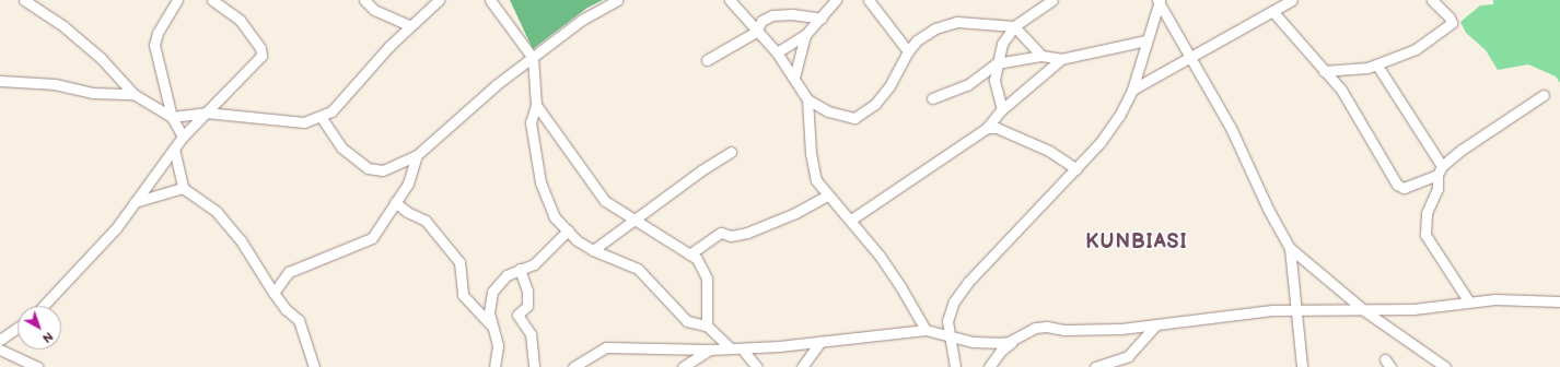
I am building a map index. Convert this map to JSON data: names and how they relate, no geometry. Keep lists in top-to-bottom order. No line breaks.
{"districts":["KUNBIASI"],"north":"bottom right"}
